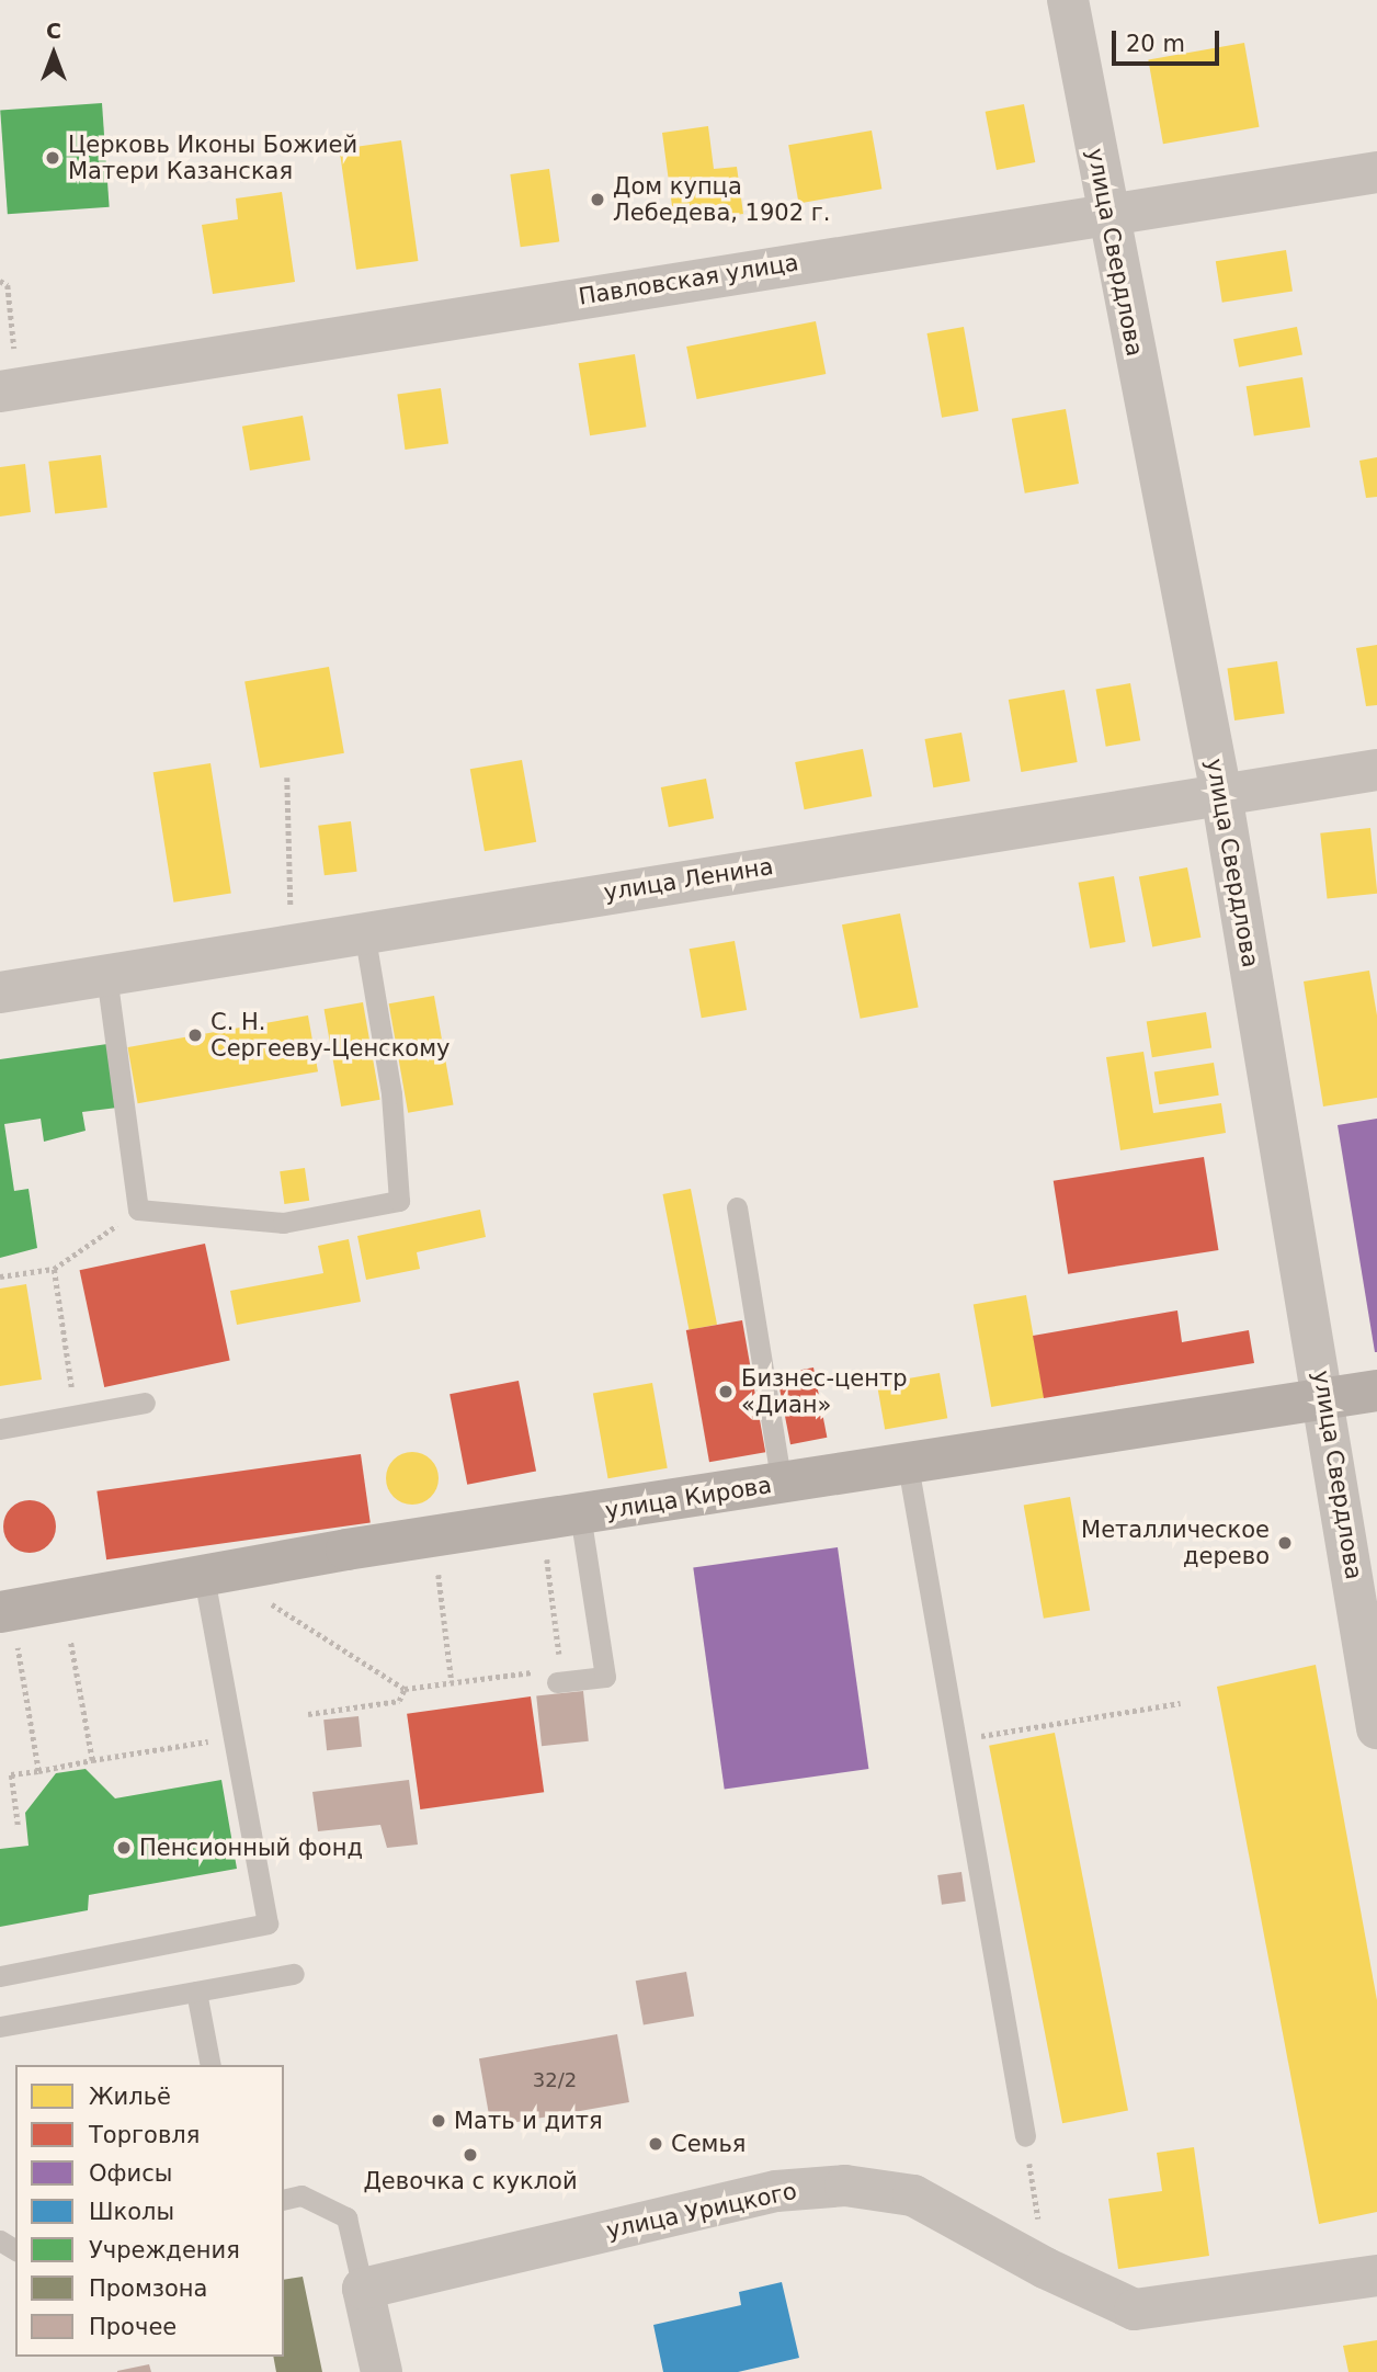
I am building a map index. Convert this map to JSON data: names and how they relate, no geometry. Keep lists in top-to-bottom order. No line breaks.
{"streets":{"street":["улица Свердлова","Павловская улица","улица Ленина","улица Кирова","улица Урицкого"]},"crossings":[["улица Свердлова","Павловская улица"],["улица Свердлова","улица Ленина"],["улица Свердлова","улица Кирова"]],"places":["Церковь Иконы Божией Матери Казанская","Дом купца Лебедева, 1902 г.","С. Н. Сергееву-Ценскому","Бизнес-центр «Диан»","Металлическое дерево","Пенсионный фонд","Мать и дитя","Семья","Девочка с куклой"],"house_numbers":["32/2"],"legend":["Жильё","Торговля","Офисы","Школы","Учреждения","Промзона","Прочее"],"scale_bar":"20 m","north":"top"}
